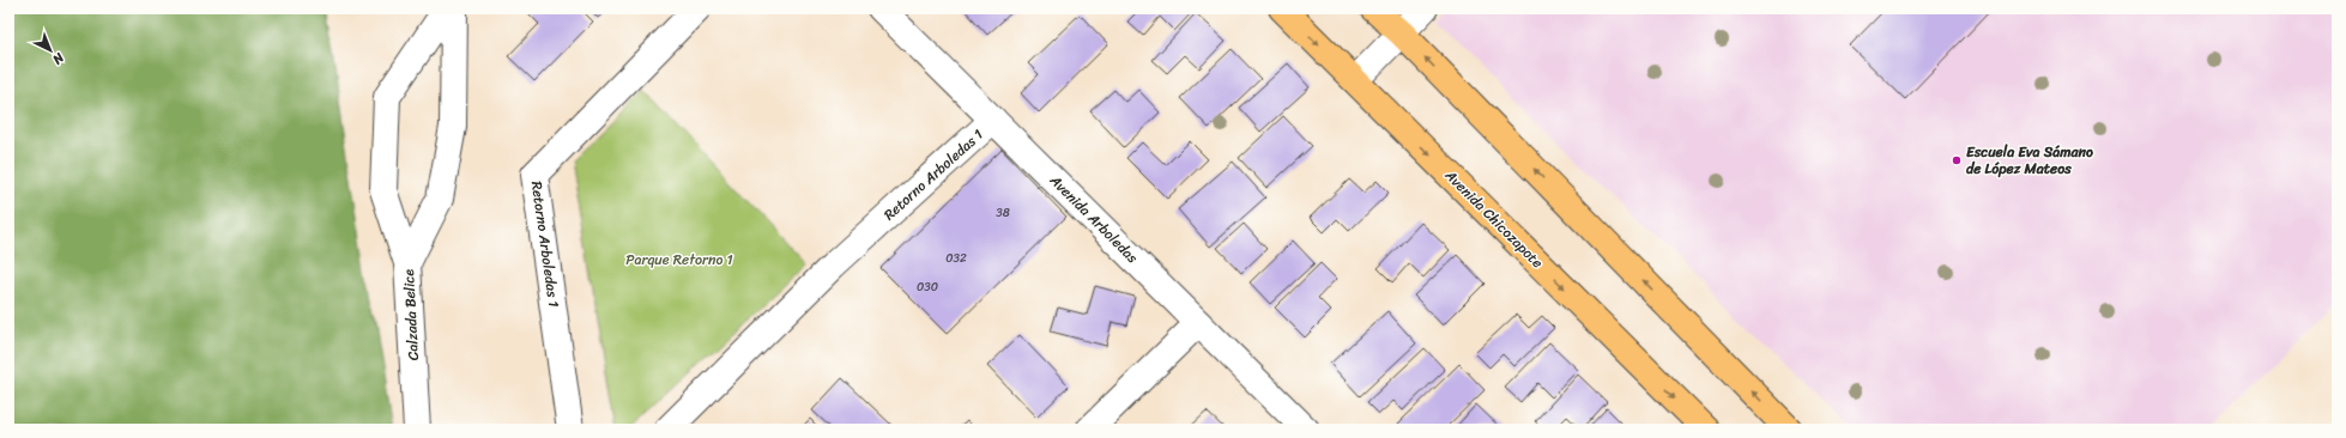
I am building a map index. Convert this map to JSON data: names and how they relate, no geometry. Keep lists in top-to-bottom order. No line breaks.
{"streets":{"main road":["Avenida Chicozapote"],"street":["Retorno Arboledas 1","Avenida Arboledas","Calzada Belice"]},"crossings":[["Retorno Arboledas 1","Avenida Arboledas"]],"parks":["Parque Retorno 1"],"places":["Escuela Eva Sámano de López Mateos"],"house_numbers":["38","032","030"],"north":"bottom right"}
